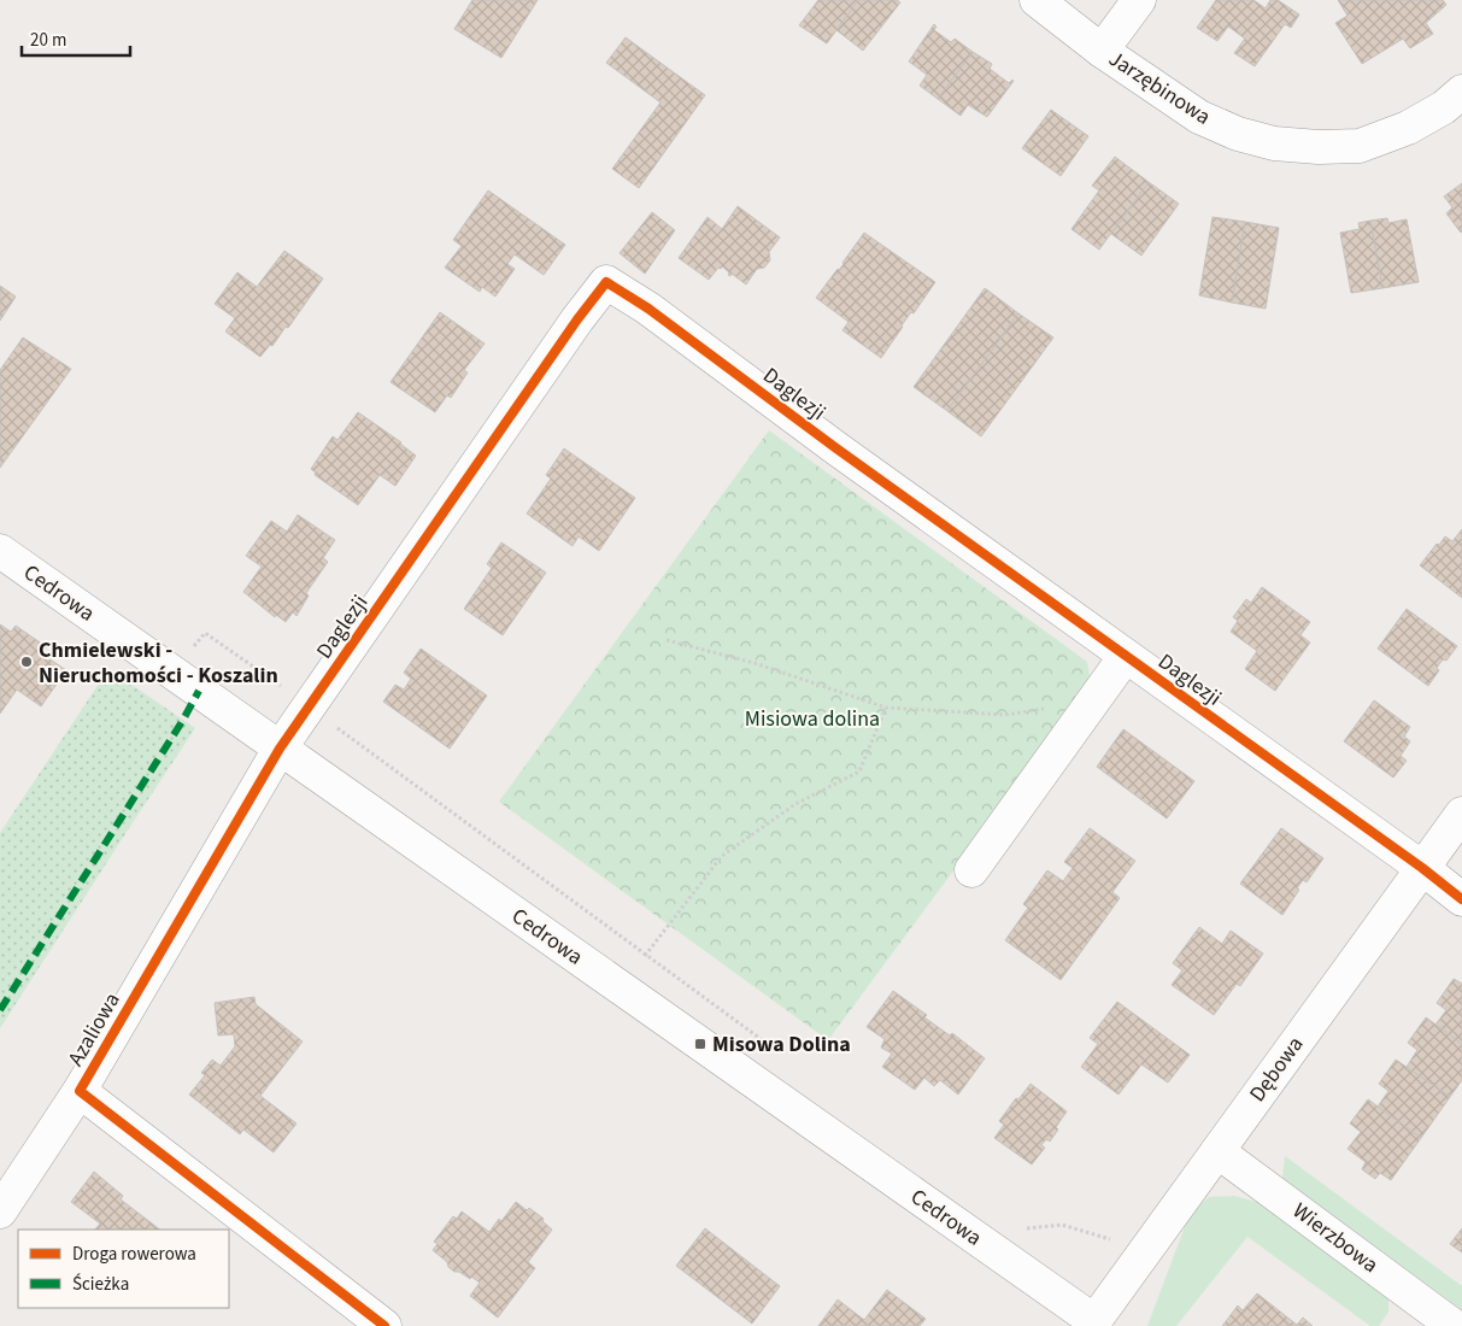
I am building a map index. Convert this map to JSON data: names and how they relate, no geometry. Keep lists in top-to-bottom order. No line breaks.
{"streets":{"street":["Jarzębinowa","Daglezji","Cedrowa","Azaliowa","Dębowa","Wierzbowa"]},"crossings":[["Daglezji","Cedrowa"],["Daglezji","Azaliowa"],["Daglezji","Dębowa"],["Cedrowa","Azaliowa"],["Cedrowa","Dębowa"],["Dębowa","Wierzbowa"]],"parks":["Misiowa dolina"],"places":{"other":["Chmielewski - Nieruchomości - Koszalin"],"transit":["Misowa Dolina"]},"legend":["Droga rowerowa","Ścieżka"],"scale_bar":"20 m"}
